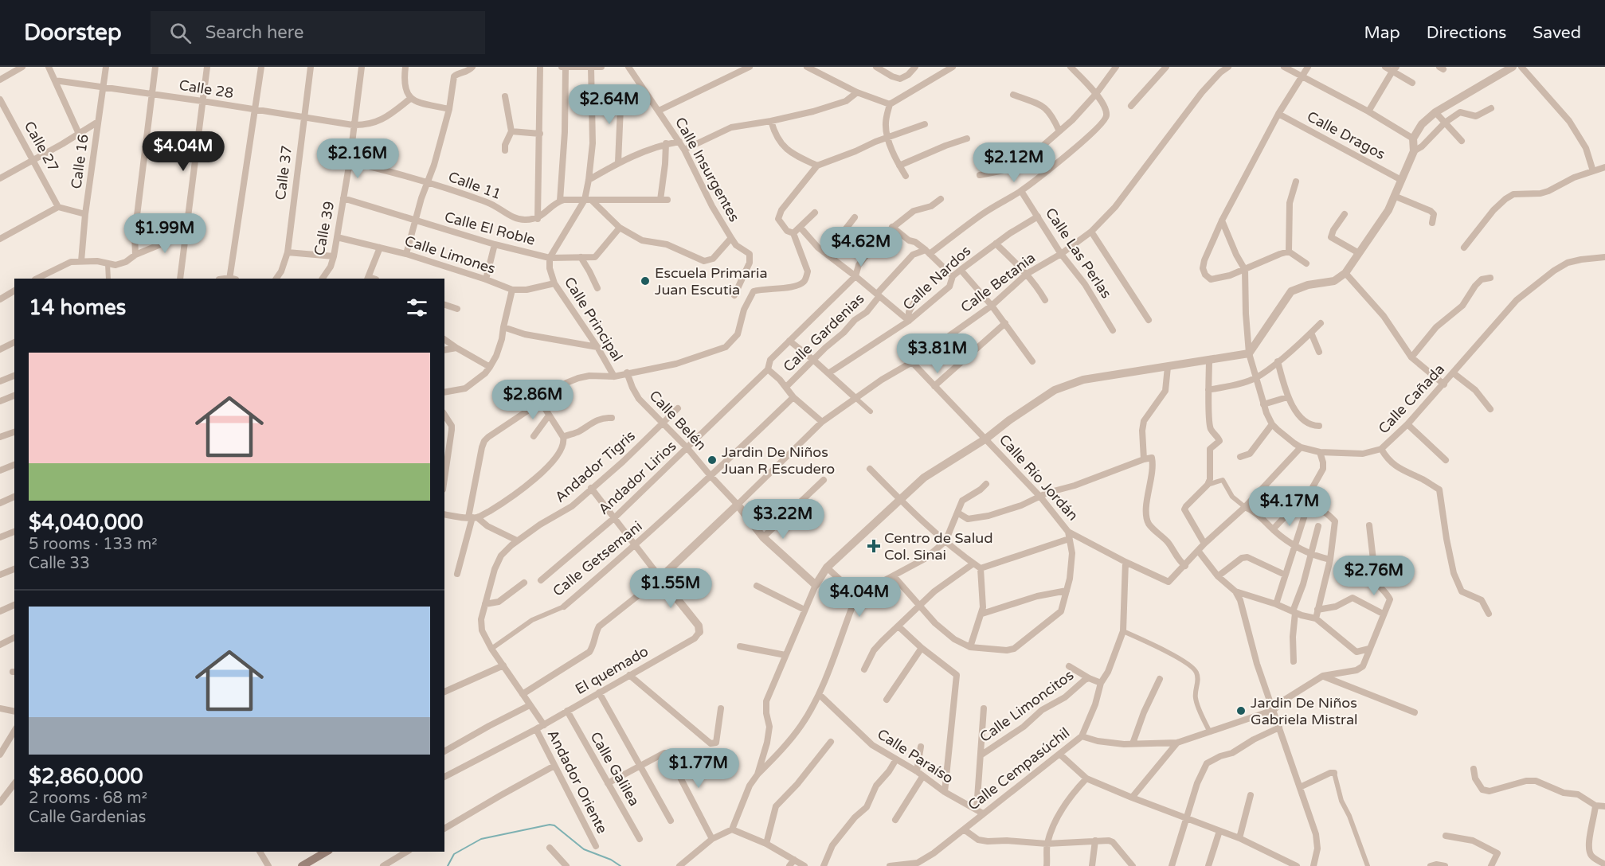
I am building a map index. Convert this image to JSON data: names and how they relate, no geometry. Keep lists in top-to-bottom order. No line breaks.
{"streets":{"street":["Calle 28","Calle Dragos","Calle 27","Calle 16","Calle Insurgentes","Calle 37","Calle 11","Calle 39","Calle El Roble","Calle Las Perlas","Calle Limones","Calle Nardos","Calle Betania","Calle Principal","Calle Gardenias","Calle Cañada","Calle Belén","Andador Tigris","Andador Lirios","Calle Río Jordán","Calle Getsemani","El quemado","Calle Limoncitos","Calle Paraíso","Calle Galilea","Calle Cempasúchil","Andador Oriente"]},"crossings":[["Calle 28","Calle 16"],["Calle 28","Calle 37"],["Calle 28","Calle 39"],["Calle 11","Calle 39"],["Calle 39","Calle El Roble"],["Calle 39","Calle Limones"],["Calle El Roble","Calle Principal"],["Calle Las Perlas","Calle Nardos"],["Calle Las Perlas","Calle Betania"],["Calle Las Perlas","Calle Gardenias"],["Calle Limones","Calle Principal"],["Calle Betania","Calle Belén"],["Calle Betania","Andador Tigris"],["Calle Betania","Calle Río Jordán"],["Calle Belén","Andador Tigris"],["Calle Belén","Andador Lirios"],["Calle Belén","Calle Getsemani"],["Andador Tigris","Calle Getsemani"],["Andador Tigris","El quemado"],["Calle Río Jordán","Calle Cempasúchil"],["El quemado","Calle Galilea"],["El quemado","Andador Oriente"],["Calle Paraíso","Calle Cempasúchil"]],"places":{"other":["Escuela Primaria Juan Escutia","Jardin De Niños Juan R Escudero","Jardin De Niños Gabriela Mistral"],"health":["Centro de Salud Col. Sinai"]},"page":{"header":"Doorstep","search":"Search here","nav":["Map","Directions","Saved"],"price":["$2.64M","$4.04M","$2.16M","$2.12M","$1.99M","$4.62M","$3.81M","$2.86M","$4.17M","$3.22M","$2.76M","$1.55M","$4.04M","$1.77M"],"heading":"14 homes","list":[{"name":"$4,040,000","note":"5 rooms · 133 m² · Calle 33"},{"name":"$2,860,000","note":"2 rooms · 68 m² · Calle Gardenias"}]}}
